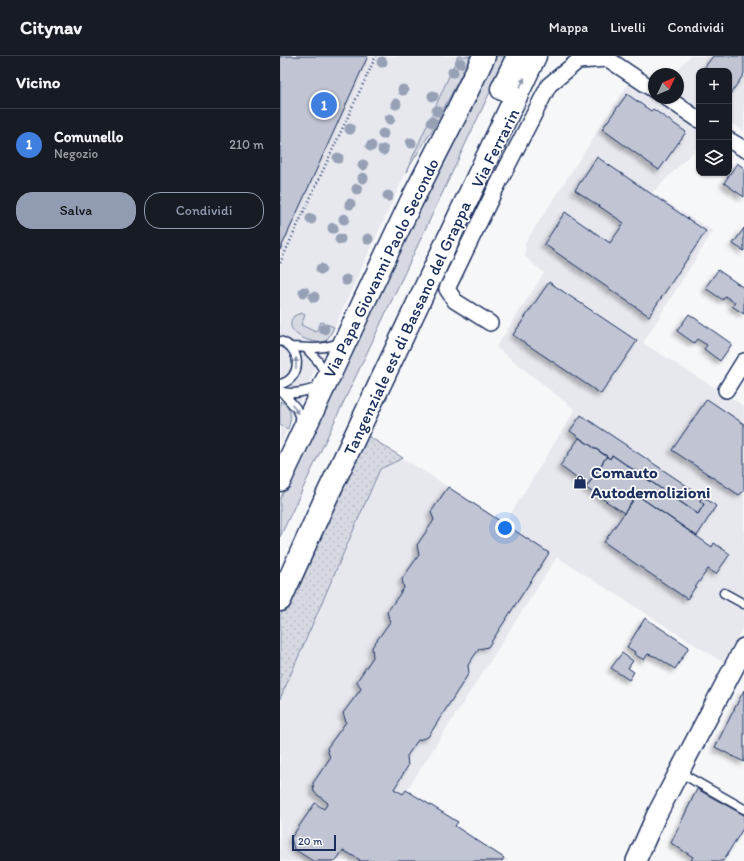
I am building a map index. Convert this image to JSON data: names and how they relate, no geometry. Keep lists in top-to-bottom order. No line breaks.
{"streets":{"main road":["Via Papa Giovanni Paolo Secondo","Tangenziale est di Bassano del Grappa"],"street":["Via Ferrarin"]},"places":{"shop":["Comauto Autodemolizioni"]},"scale_bar":"20 m","north":"top right","page":{"header":"Citynav","nav":["Mappa","Livelli","Condividi"],"heading":"Vicino","map_buttons":["+","−"],"pins":"1","list":[{"mark":"1","name":"Comunello","note":"Negozio","value":"210 m"}],"buttons":["Salva","Condividi"],"scale":"20 m"}}
